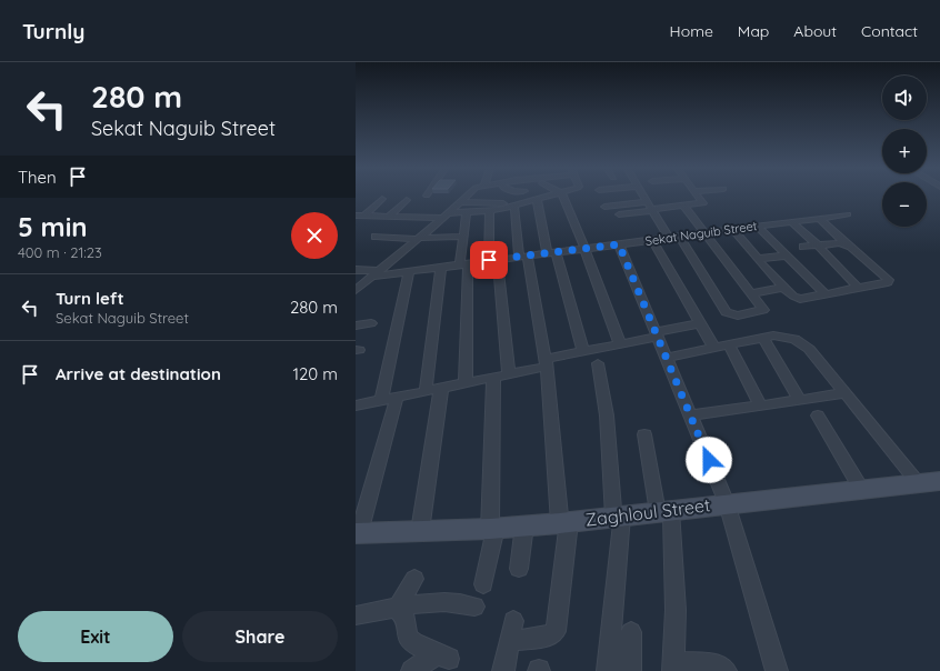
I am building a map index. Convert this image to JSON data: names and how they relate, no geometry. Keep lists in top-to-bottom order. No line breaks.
{"streets":{"street":["Sekat Naguib Street","Zaghloul Street"]},"page":{"header":"Turnly","nav":["Home","Map","About","Contact"],"turn":["280 m","Sekat Naguib Street"],"map_buttons":["+","−"],"then":"Then","heading":["5 min","400 m · 21:23"],"list":[{"name":"Turn left","note":"Sekat Naguib Street","value":"280 m"},{"name":"Arrive at destination","value":"120 m"}],"buttons":["Exit","Share"]}}
